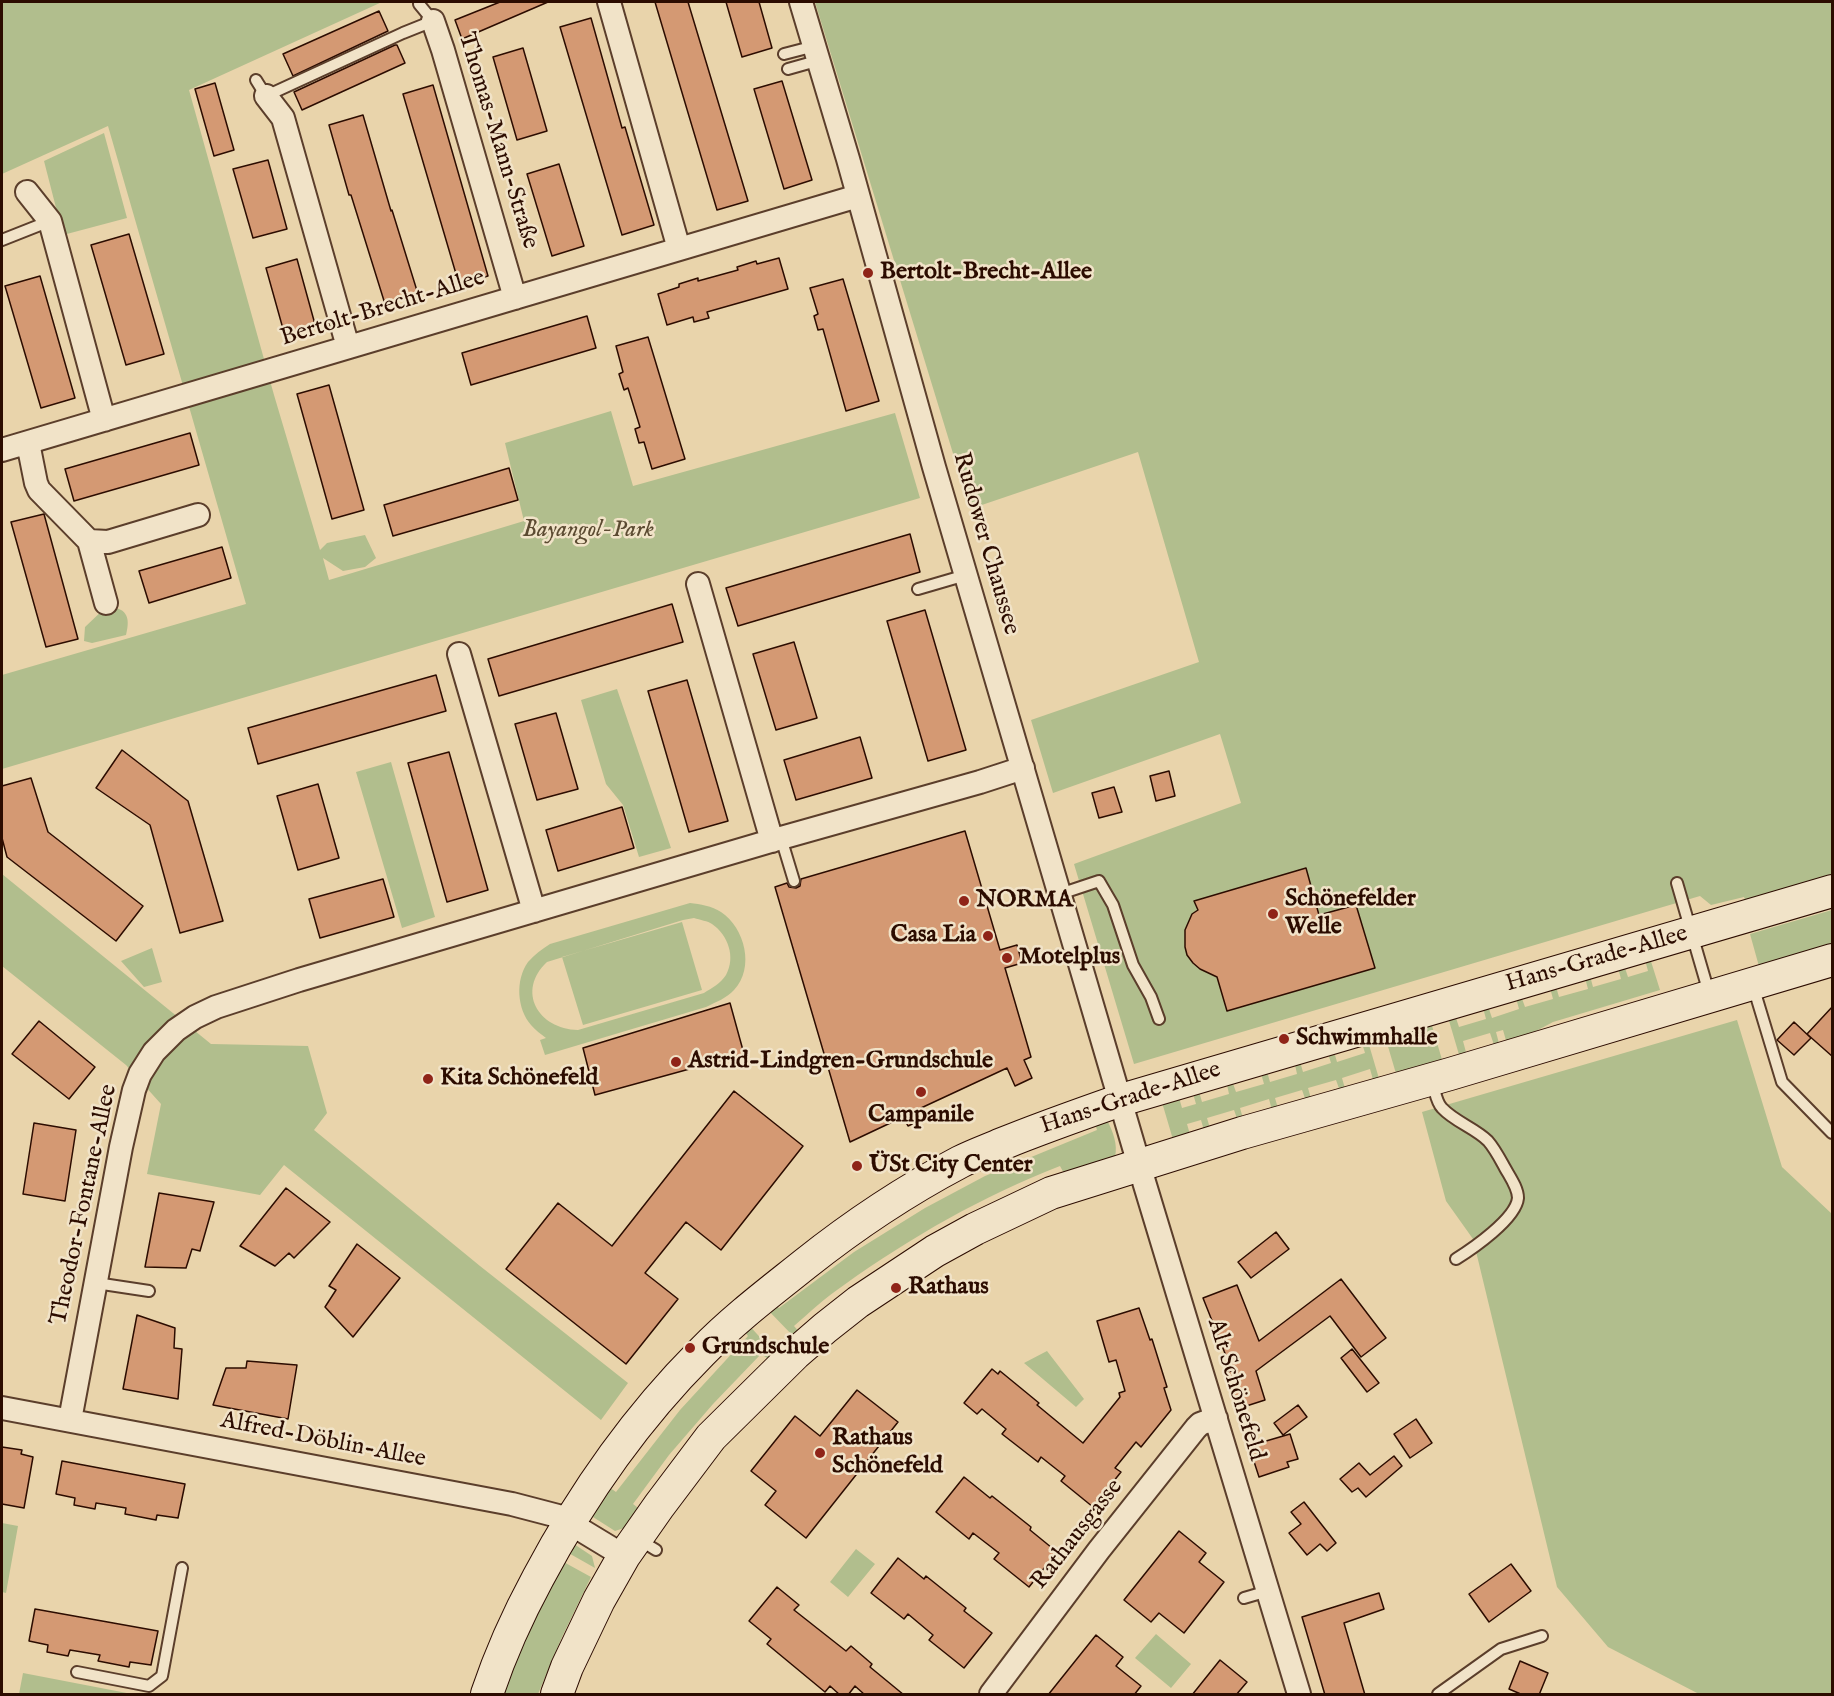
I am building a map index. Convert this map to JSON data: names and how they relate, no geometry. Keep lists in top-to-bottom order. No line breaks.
{"streets":{"street":["Thomas-Mann-Straße","Bertolt-Brecht-Allee","Rudower Chaussee","Hans-Grade-Allee","Theodor-Fontane-Allee","Alt Schönefeld","Alfred-Döblin-Allee","Rathausgasse"]},"crossings":[["Thomas-Mann-Straße","Bertolt-Brecht-Allee"],["Bertolt-Brecht-Allee","Rudower Chaussee"],["Rudower Chaussee","Hans-Grade-Allee"],["Rudower Chaussee","Theodor-Fontane-Allee"],["Rudower Chaussee","Alt Schönefeld"],["Hans-Grade-Allee","Alt Schönefeld"],["Hans-Grade-Allee","Alfred-Döblin-Allee"],["Theodor-Fontane-Allee","Alfred-Döblin-Allee"],["Alt Schönefeld","Rathausgasse"]],"parks":["Bayangol-Park"],"places":["Bertolt-Brecht-Allee","NORMA","Schönefelder Welle","Casa Lia","Motelplus","Schwimmhalle","Astrid-Lindgren-Grundschule","Kita Schönefeld","Campanile","ÜSt City Center","Rathaus","Grundschule","Rathaus Schönefeld"]}
